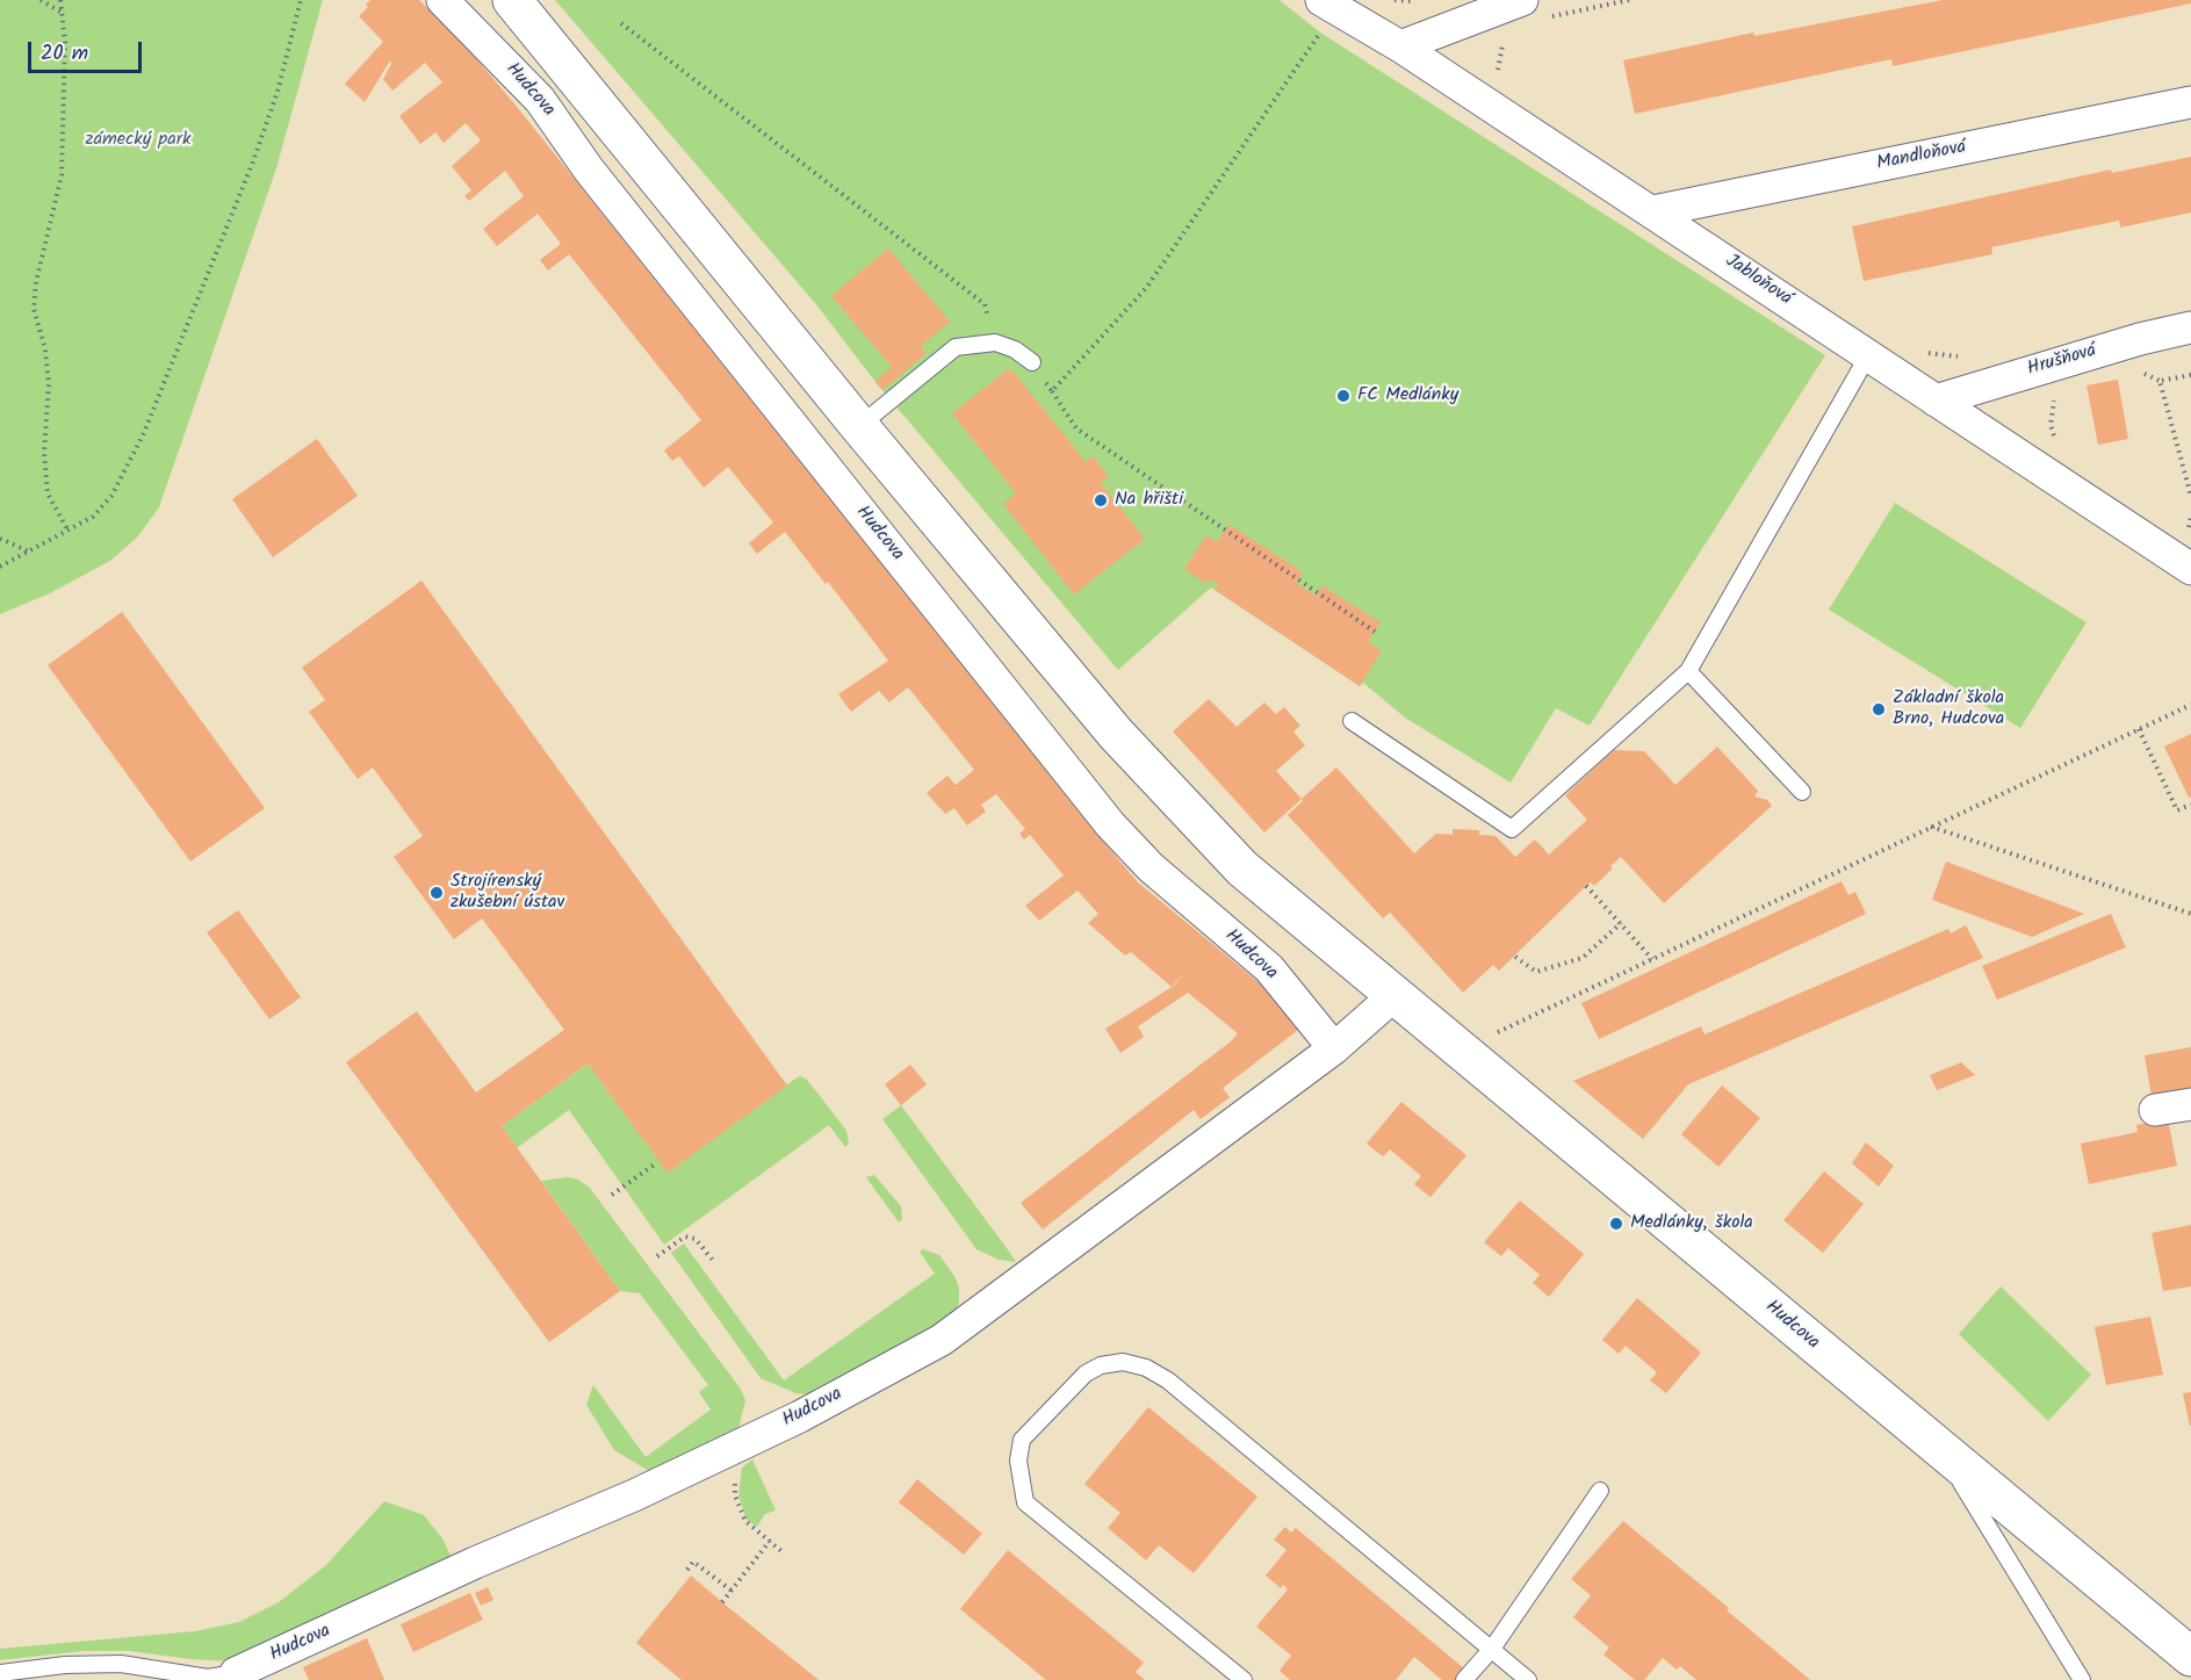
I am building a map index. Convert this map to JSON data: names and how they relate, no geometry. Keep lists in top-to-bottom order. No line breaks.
{"streets":{"street":["Hudcova","Mandloňová","Jabloňová","Hrušňová"]},"crossings":[["Mandloňová","Jabloňová"],["Jabloňová","Hrušňová"]],"parks":["zámecký park"],"places":["FC Medlánky","Na hřišti","Základní škola Brno, Hudcova","Strojírenský zkušební ústav","Medlánky, škola"],"scale_bar":"20 m"}
